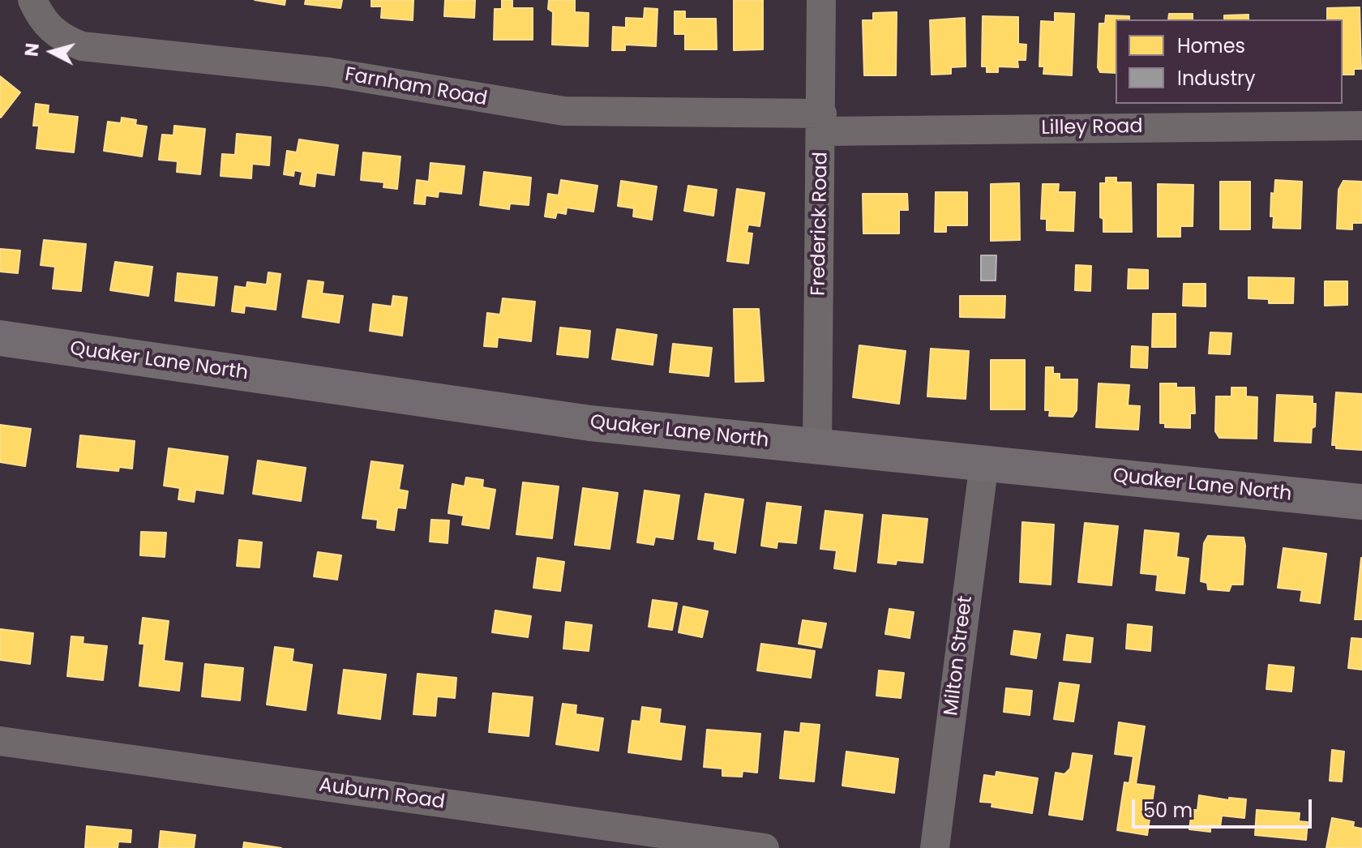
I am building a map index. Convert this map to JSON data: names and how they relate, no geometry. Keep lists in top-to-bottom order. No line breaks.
{"streets":{"street":["Farnham Road","Lilley Road","Frederick Road","Quaker Lane North","Milton Street","Auburn Road"]},"crossings":[["Farnham Road","Lilley Road"],["Farnham Road","Frederick Road"],["Lilley Road","Frederick Road"],["Frederick Road","Quaker Lane North"],["Quaker Lane North","Milton Street"]],"legend":["Homes","Industry"],"scale_bar":"50 m","north":"left"}
